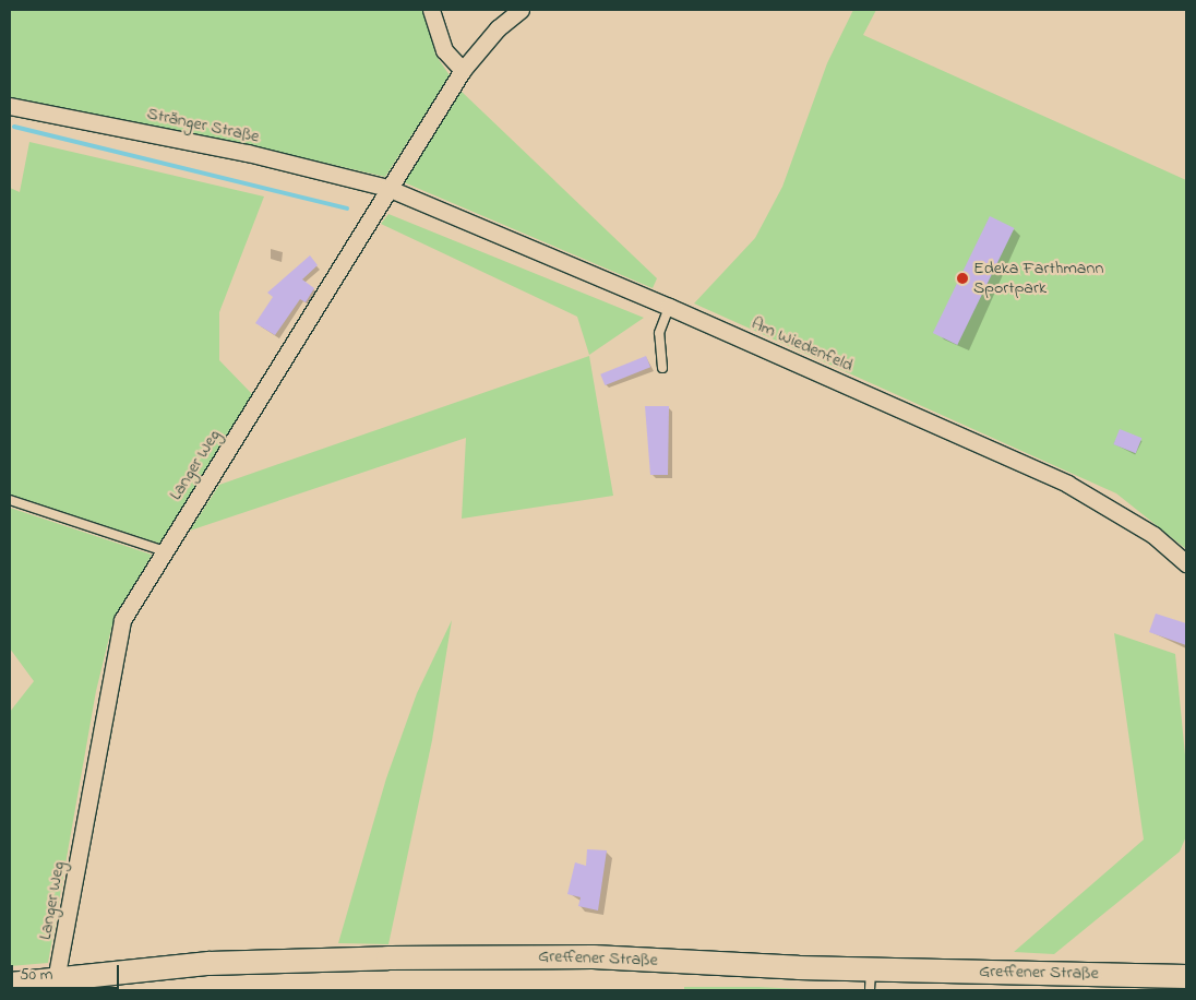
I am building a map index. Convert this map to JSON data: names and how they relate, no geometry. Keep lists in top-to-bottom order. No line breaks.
{"streets":{"main road":["Greffener Straße"],"street":["Stränger Straße","Am Wiedenfeld","Langer Weg"]},"crossings":[["Stränger Straße","Am Wiedenfeld"],["Stränger Straße","Langer Weg"],["Am Wiedenfeld","Langer Weg"],["Langer Weg","Greffener Straße"]],"places":["Edeka Farthmann Sportpark"],"scale_bar":"50 m"}
